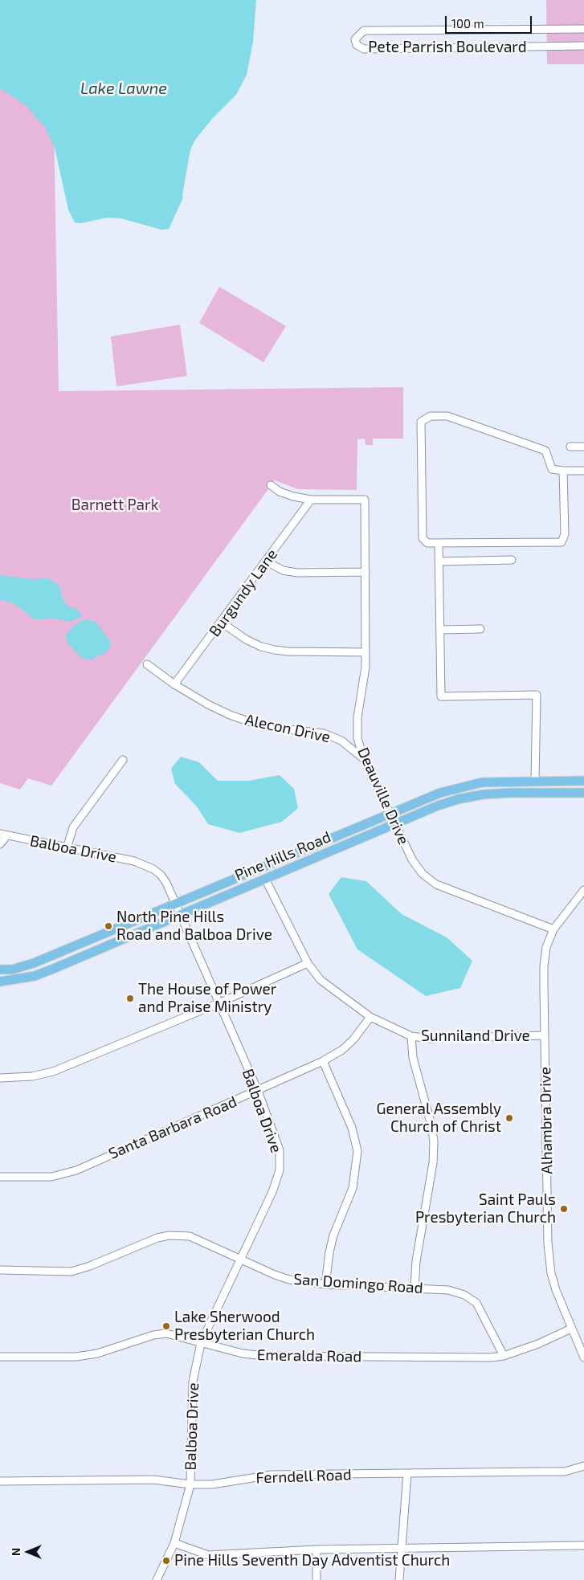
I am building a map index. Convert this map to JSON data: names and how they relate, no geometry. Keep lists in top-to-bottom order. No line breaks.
{"streets":{"main road":["Pine Hills Road"],"street":["Pete Parrish Boulevard","Burgundy Lane","Alecon Drive","Deauville Drive","Balboa Drive","Sunniland Drive","Alhambra Drive","Santa Barbara Road","San Domingo Road","Emeralda Road","Ferndell Road"]},"crossings":[["Burgundy Lane","Alecon Drive"],["Burgundy Lane","Deauville Drive"],["Alecon Drive","Deauville Drive"],["Deauville Drive","Pine Hills Road"],["Deauville Drive","Alhambra Drive"],["Balboa Drive","Pine Hills Road"],["Balboa Drive","Santa Barbara Road"],["Balboa Drive","San Domingo Road"],["Balboa Drive","Emeralda Road"],["Balboa Drive","Ferndell Road"],["Pine Hills Road","Sunniland Drive"],["Sunniland Drive","Alhambra Drive"],["Sunniland Drive","Santa Barbara Road"],["Alhambra Drive","Emeralda Road"],["San Domingo Road","Emeralda Road"]],"water":["Lake Lawne"],"parks":["Barnett Park"],"places":["North Pine Hills Road and Balboa Drive","The House of Power and Praise Ministry","General Assembly Church of Christ","Saint Pauls Presbyterian Church","Lake Sherwood Presbyterian Church","Pine Hills Seventh Day Adventist Church"],"scale_bar":"100 m","north":"left"}
